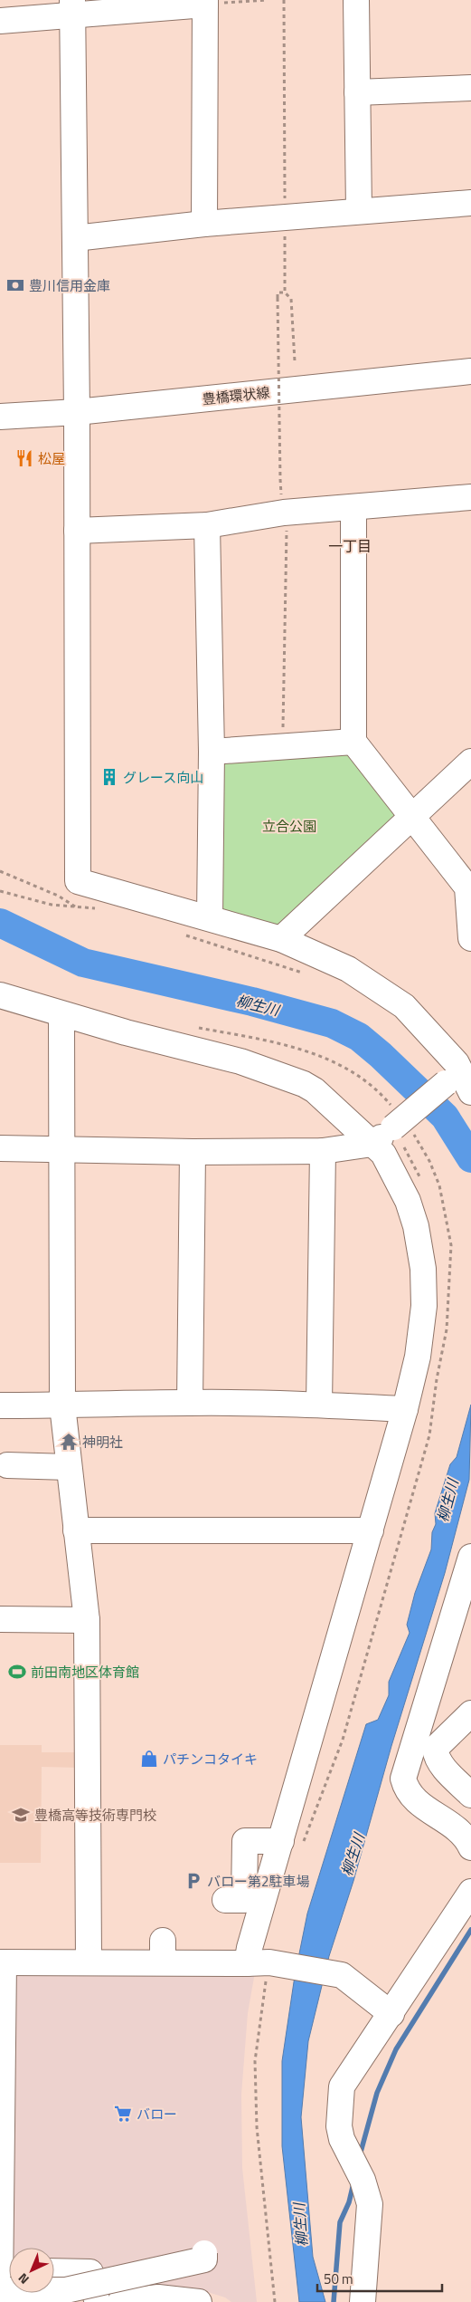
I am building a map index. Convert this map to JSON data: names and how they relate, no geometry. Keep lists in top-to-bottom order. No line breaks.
{"streets":{"street":["豊橋環状線"]},"districts":["一丁目"],"water":["柳生川"],"parks":["立合公園"],"places":{"bank":["豊川信用金庫"],"restaurant":["松屋"],"building":["グレース向山"],"temple":["神明社"],"sports":["前田南地区体育館"],"shop":["パチンコタイキ"],"school or university":["豊橋高等技術専門校"],"parking":["バロー第2駐車場"],"supermarket":["バロー"]},"scale_bar":"50 m","north":"bottom left"}
